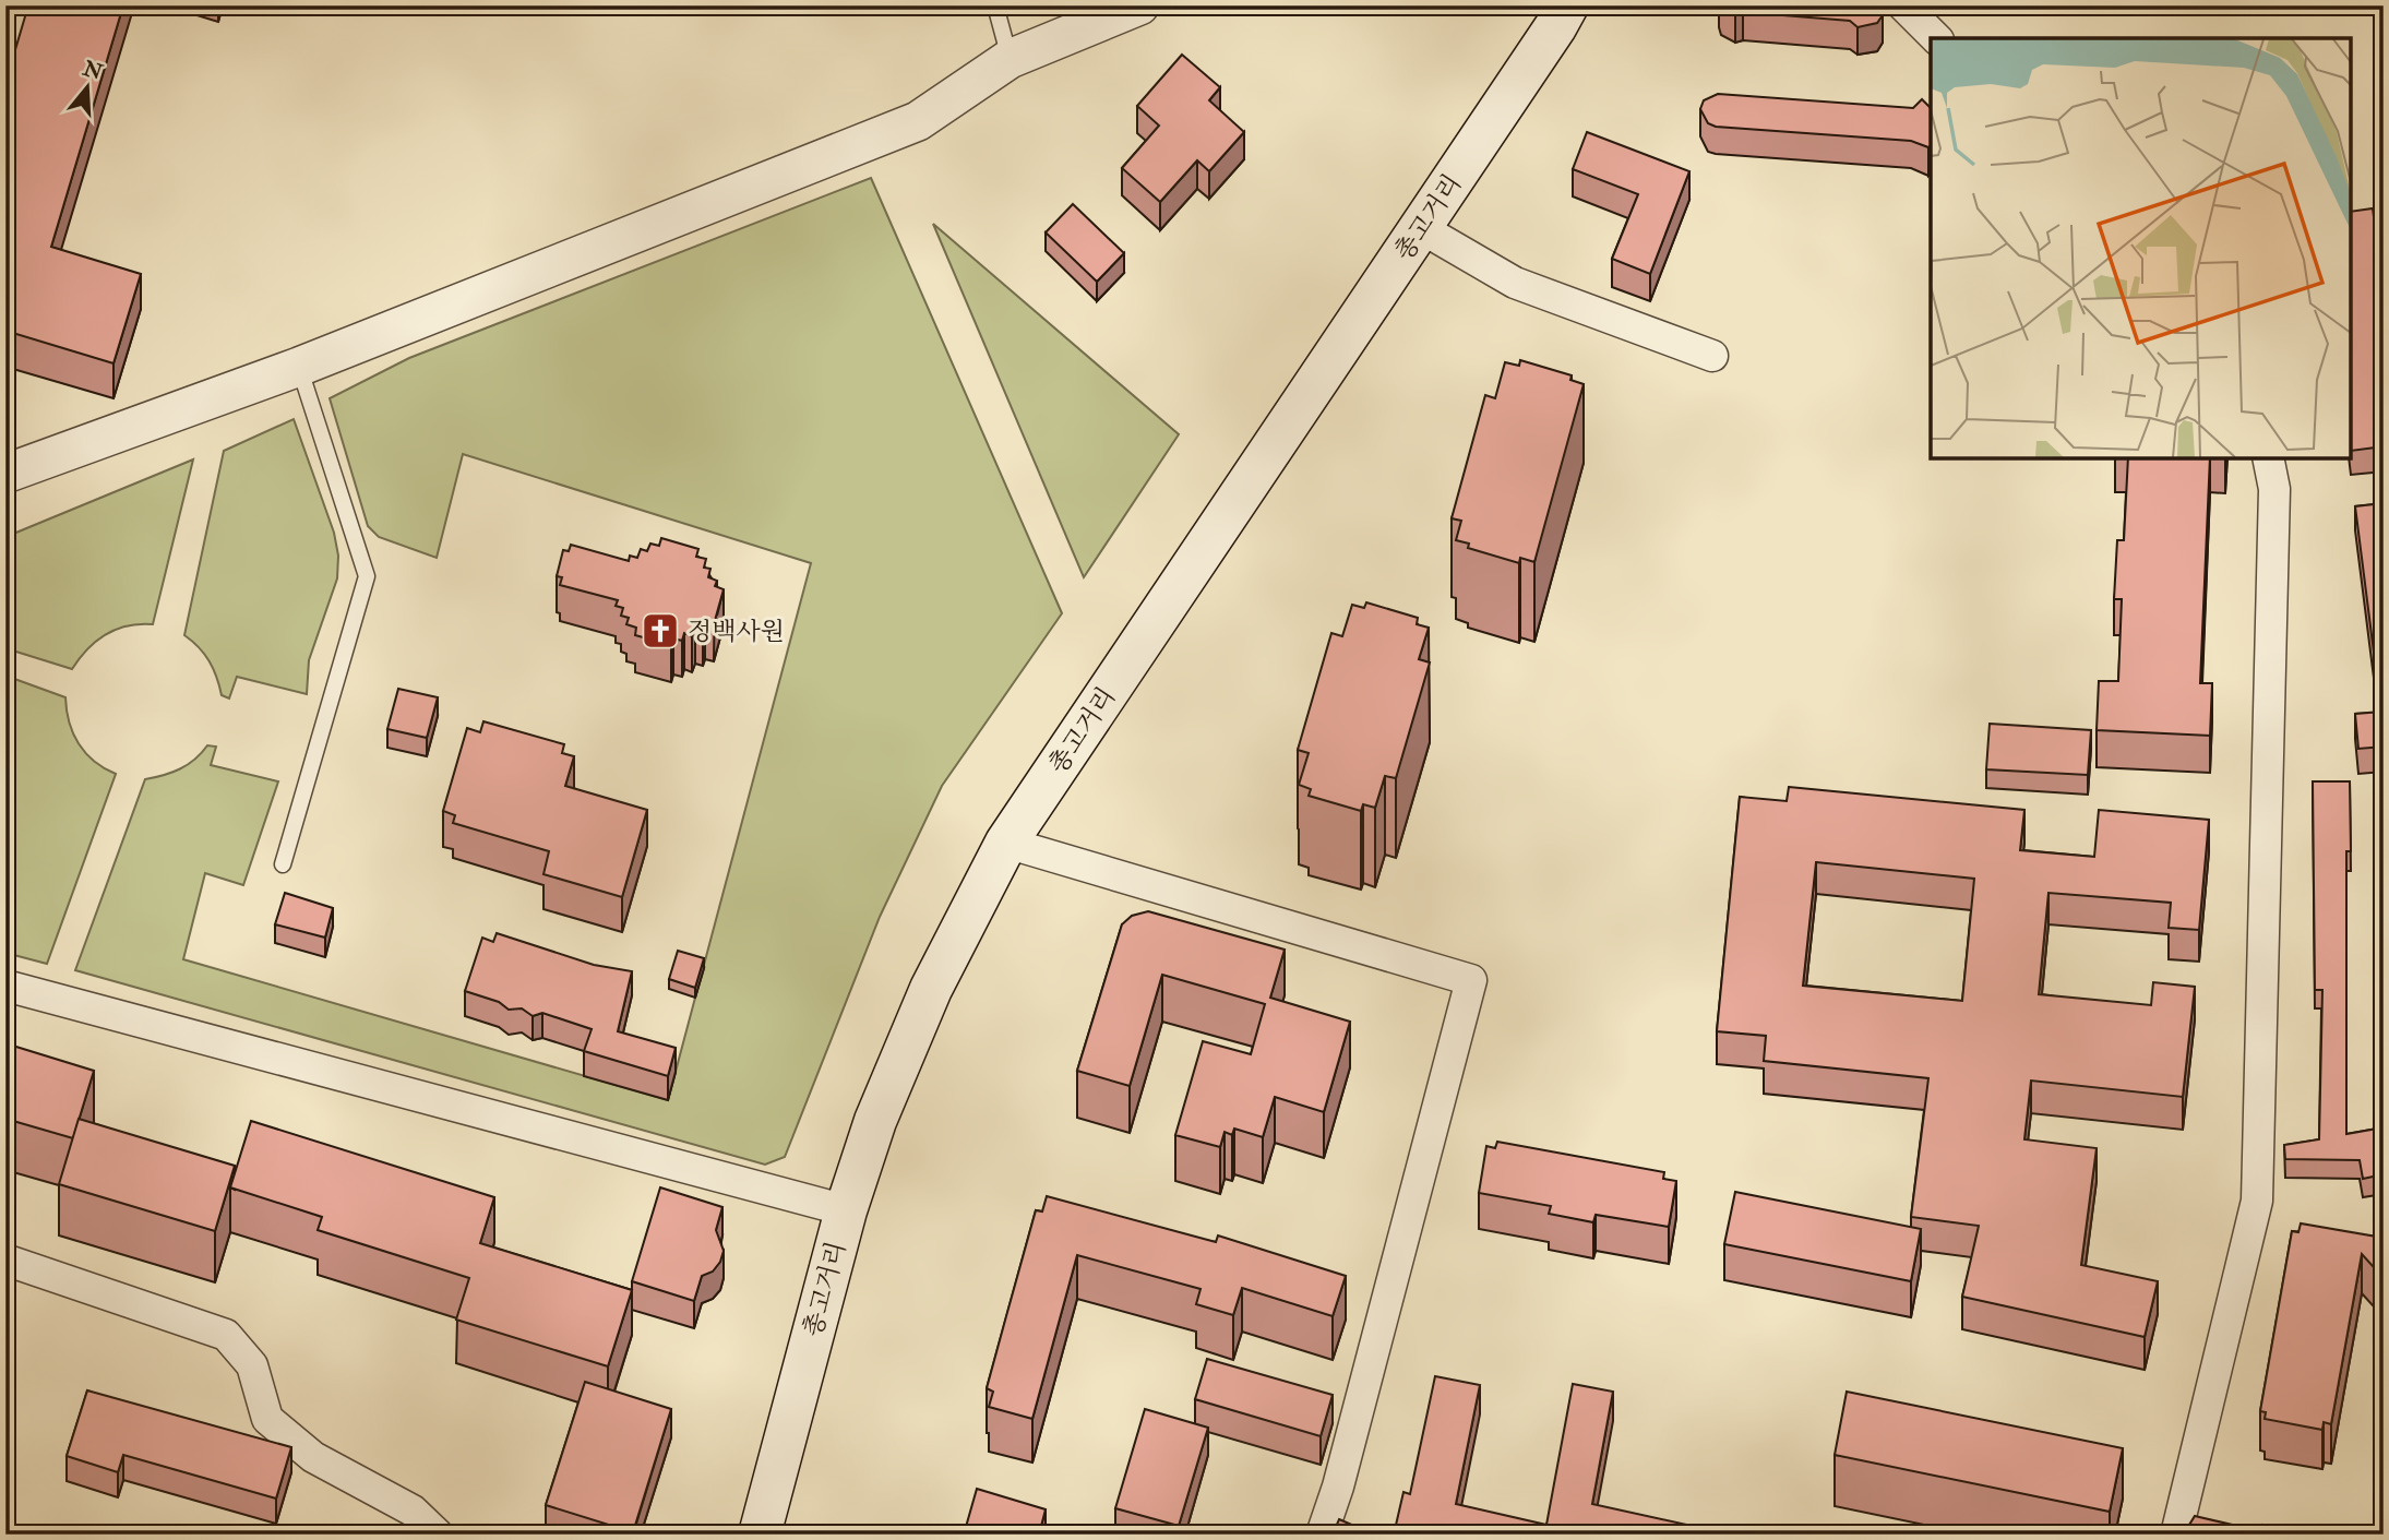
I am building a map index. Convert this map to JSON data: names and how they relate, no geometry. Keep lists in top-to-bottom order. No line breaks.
{"streets":{"main road":["총고거리"]},"places":{"church":["정백사원"]},"north":"top"}
